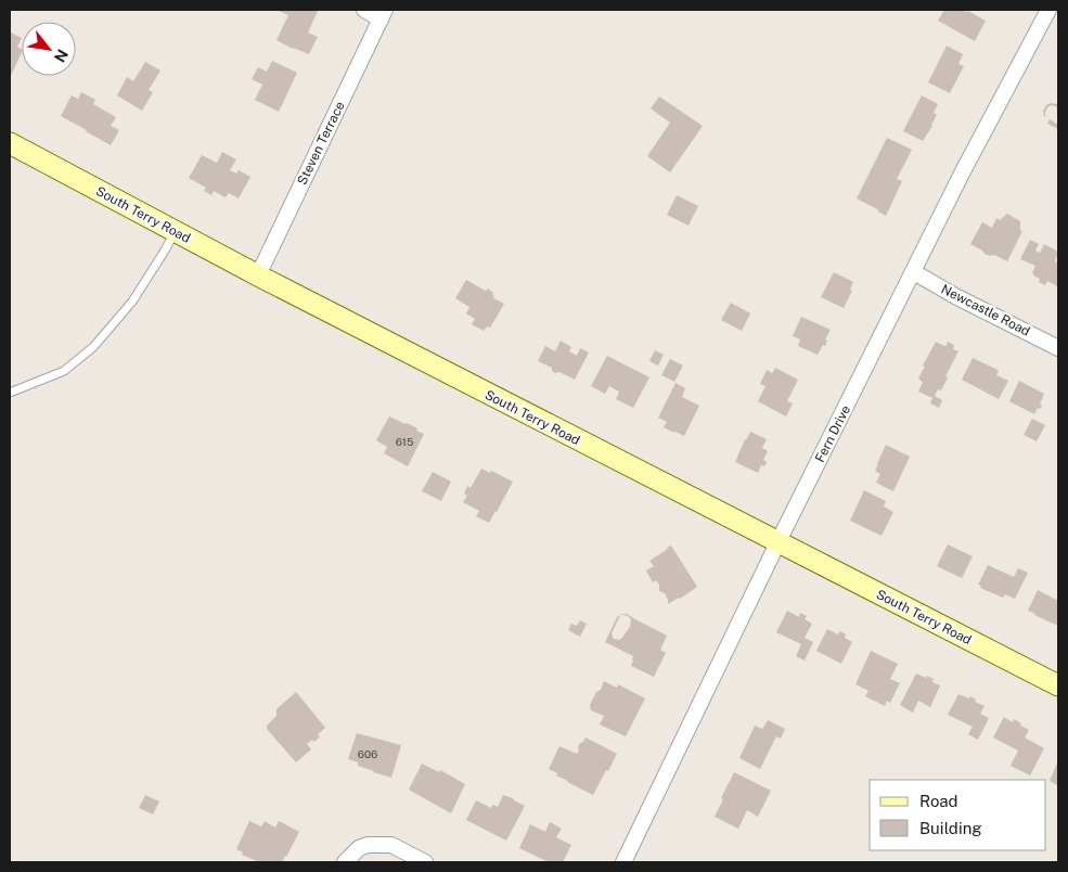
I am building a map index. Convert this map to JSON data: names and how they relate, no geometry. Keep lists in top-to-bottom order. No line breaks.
{"streets":{"street":["Steven Terrace","South Terry Road","Newcastle Road","Fern Drive"]},"crossings":[["Steven Terrace","South Terry Road"],["South Terry Road","Fern Drive"],["Newcastle Road","Fern Drive"]],"house_numbers":["615","606"],"legend":["Road","Building"],"north":"bottom right"}
